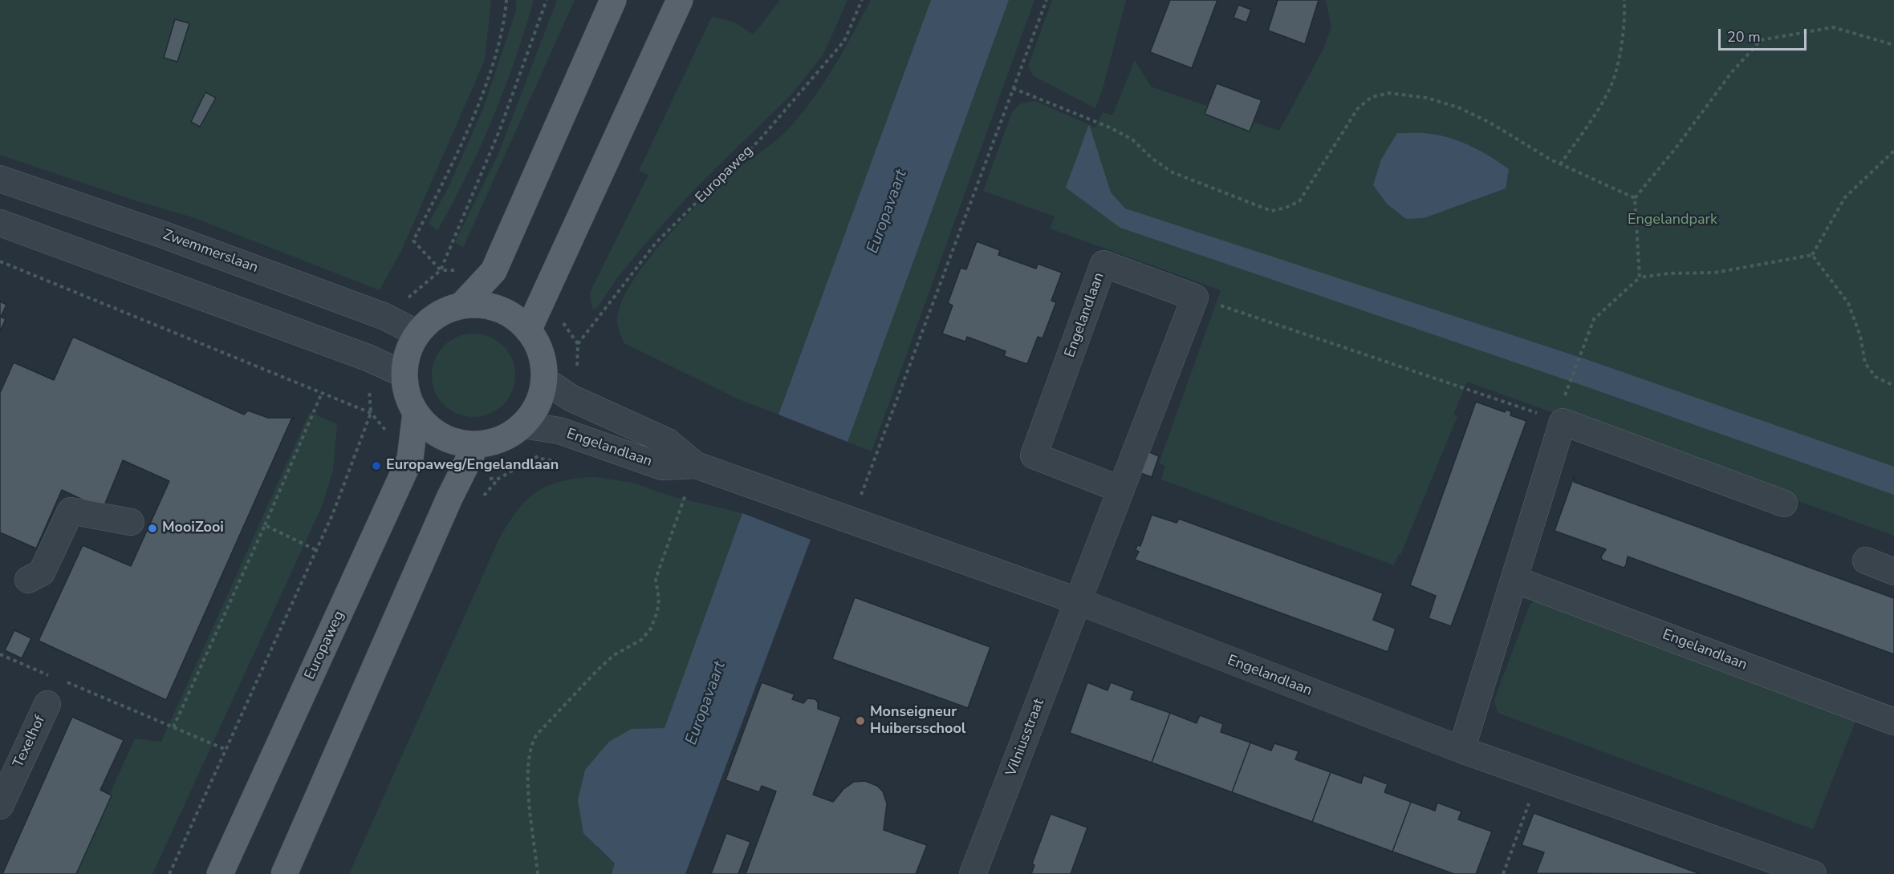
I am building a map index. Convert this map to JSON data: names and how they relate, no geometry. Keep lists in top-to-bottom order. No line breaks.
{"streets":{"main road":["Europaweg"],"street":["Zwemmerslaan","Engelandlaan","Vilniusstraat","Texelhof"]},"crossings":[["Europaweg","Zwemmerslaan"],["Europaweg","Engelandlaan"],["Zwemmerslaan","Engelandlaan"],["Engelandlaan","Vilniusstraat"]],"water":["Europavaart"],"parks":["Engelandpark"],"places":["Europaweg/Engelandlaan","MooiZooi","Monseigneur Huibersschool"],"scale_bar":"20 m"}
